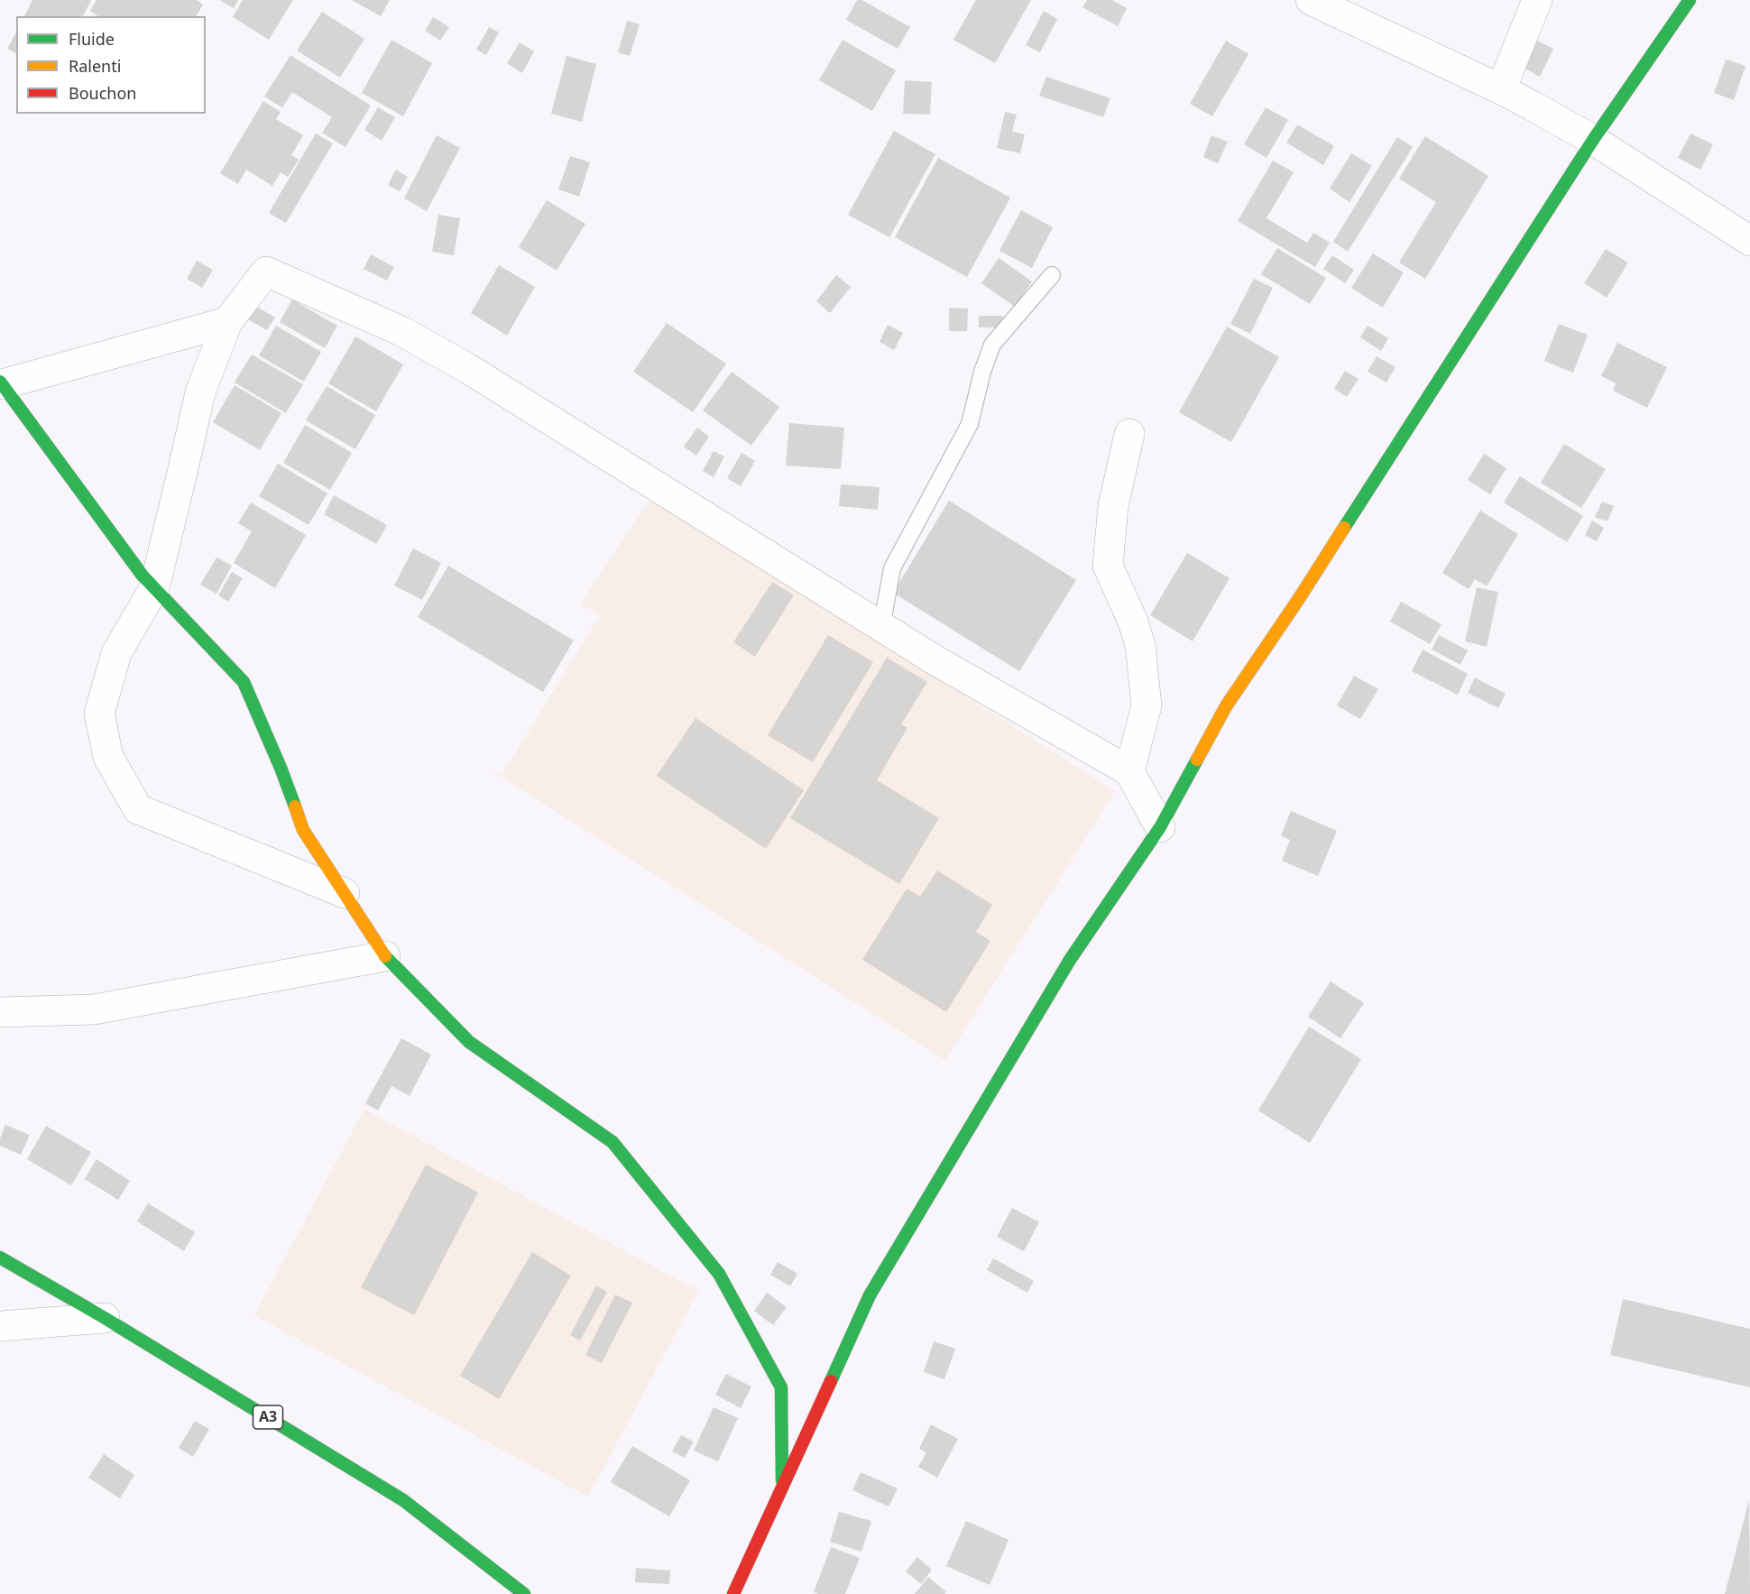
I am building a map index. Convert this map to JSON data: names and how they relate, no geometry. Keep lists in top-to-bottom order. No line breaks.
{"streets":{"main road":["A3"]},"legend":["Fluide","Ralenti","Bouchon"]}
